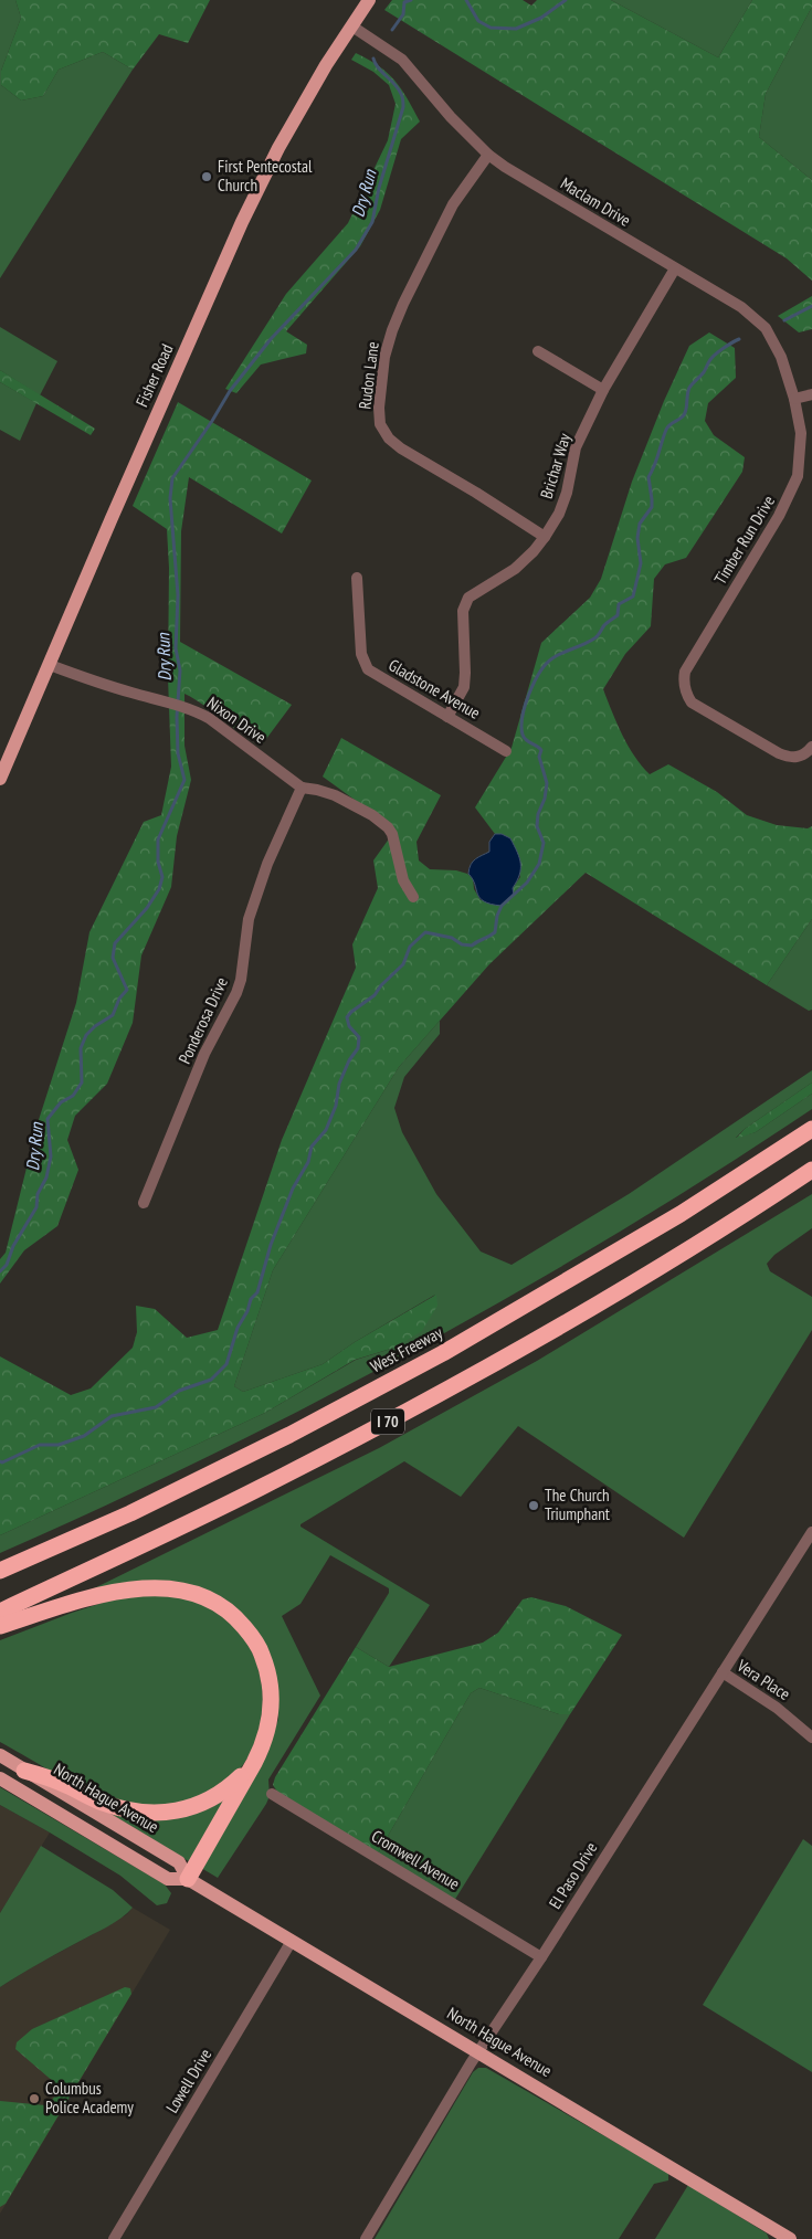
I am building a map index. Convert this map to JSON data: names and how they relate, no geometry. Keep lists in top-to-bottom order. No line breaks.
{"streets":{"highway":["West Freeway","I 70"],"main road":["Fisher Road","North Hague Avenue"],"street":["Maclam Drive","Rudon Lane","Brichar Way","Timber Run Drive","Gladstone Avenue","Nixon Drive","Ponderosa Drive","Vera Place","Cromwell Avenue","El Paso Drive","Lowell Drive"]},"crossings":[["Maclam Drive","Fisher Road"],["Maclam Drive","Rudon Lane"],["Maclam Drive","Brichar Way"],["Maclam Drive","Timber Run Drive"],["Fisher Road","Nixon Drive"],["Rudon Lane","Brichar Way"],["Brichar Way","Gladstone Avenue"],["Nixon Drive","Ponderosa Drive"],["Vera Place","El Paso Drive"],["North Hague Avenue","El Paso Drive"],["North Hague Avenue","Lowell Drive"],["Cromwell Avenue","El Paso Drive"]],"water":["Dry Run"],"places":["First Pentecostal Church","The Church Triumphant","Columbus Police Academy"]}
